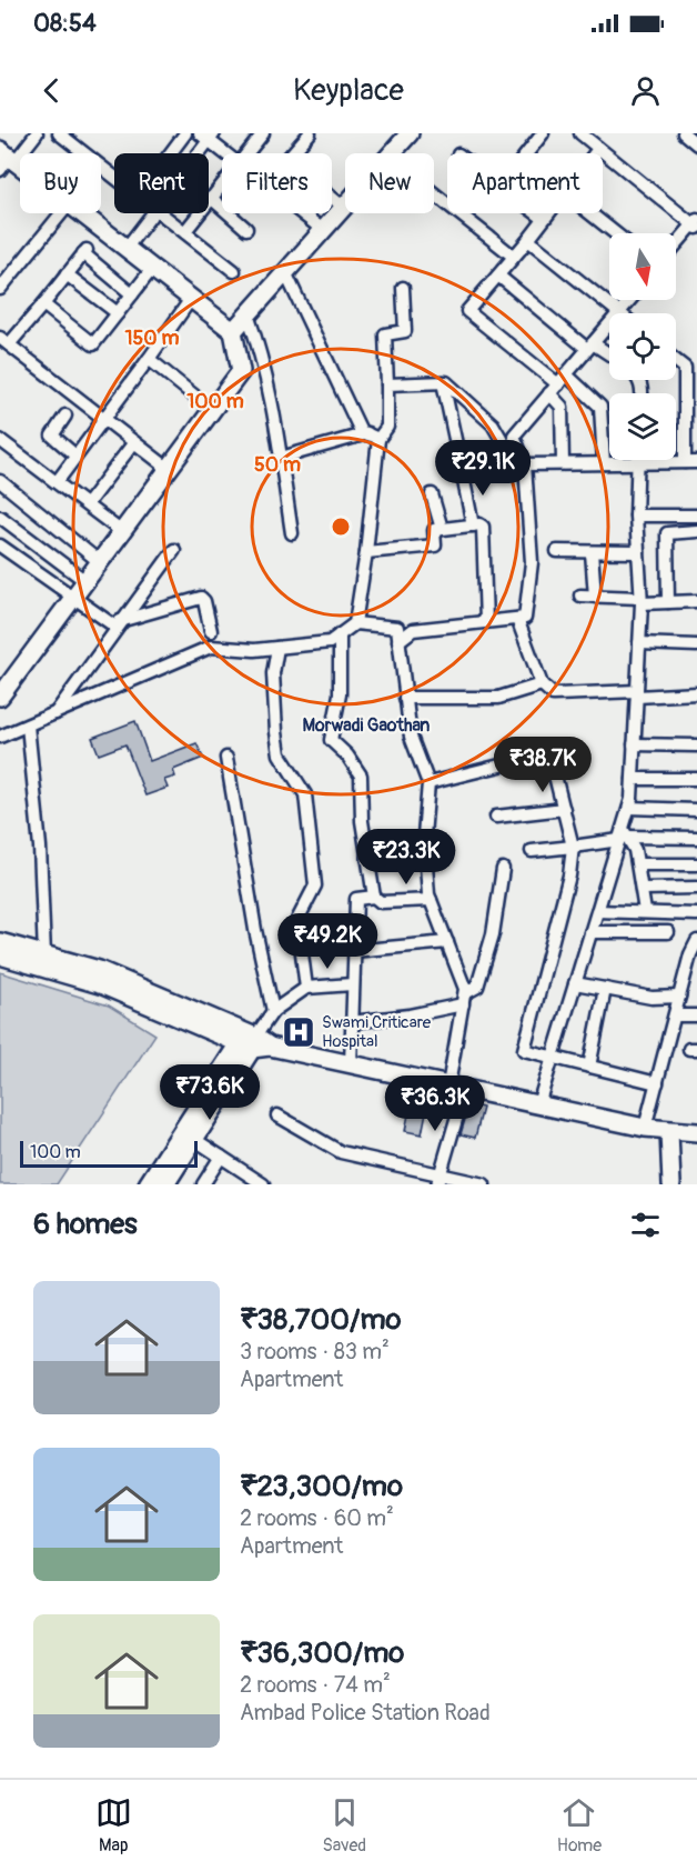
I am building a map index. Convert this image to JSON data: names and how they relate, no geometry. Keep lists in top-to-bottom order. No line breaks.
{"districts":["Morwadi Gaothan"],"places":{"hospital":["Swami Criticare Hospital"]},"scale_bar":"100 m","north":"bottom","page":{"status":"08:54","header":"Keyplace","chip":["Buy","Rent","Filters","New","Apartment"],"price":["₹29.1K","₹38.7K","₹23.3K","₹49.2K","₹73.6K","₹36.3K"],"scale":"100 m","heading":"6 homes","list":[{"name":"₹38,700/mo","note":"3 rooms · 83 m² · Apartment"},{"name":"₹23,300/mo","note":"2 rooms · 60 m² · Apartment"},{"name":"₹36,300/mo","note":"2 rooms · 74 m² · Ambad Police Station Road"}],"tabs":["Map","Saved","Home"]},"rings":["150 m","100 m","50 m"]}
